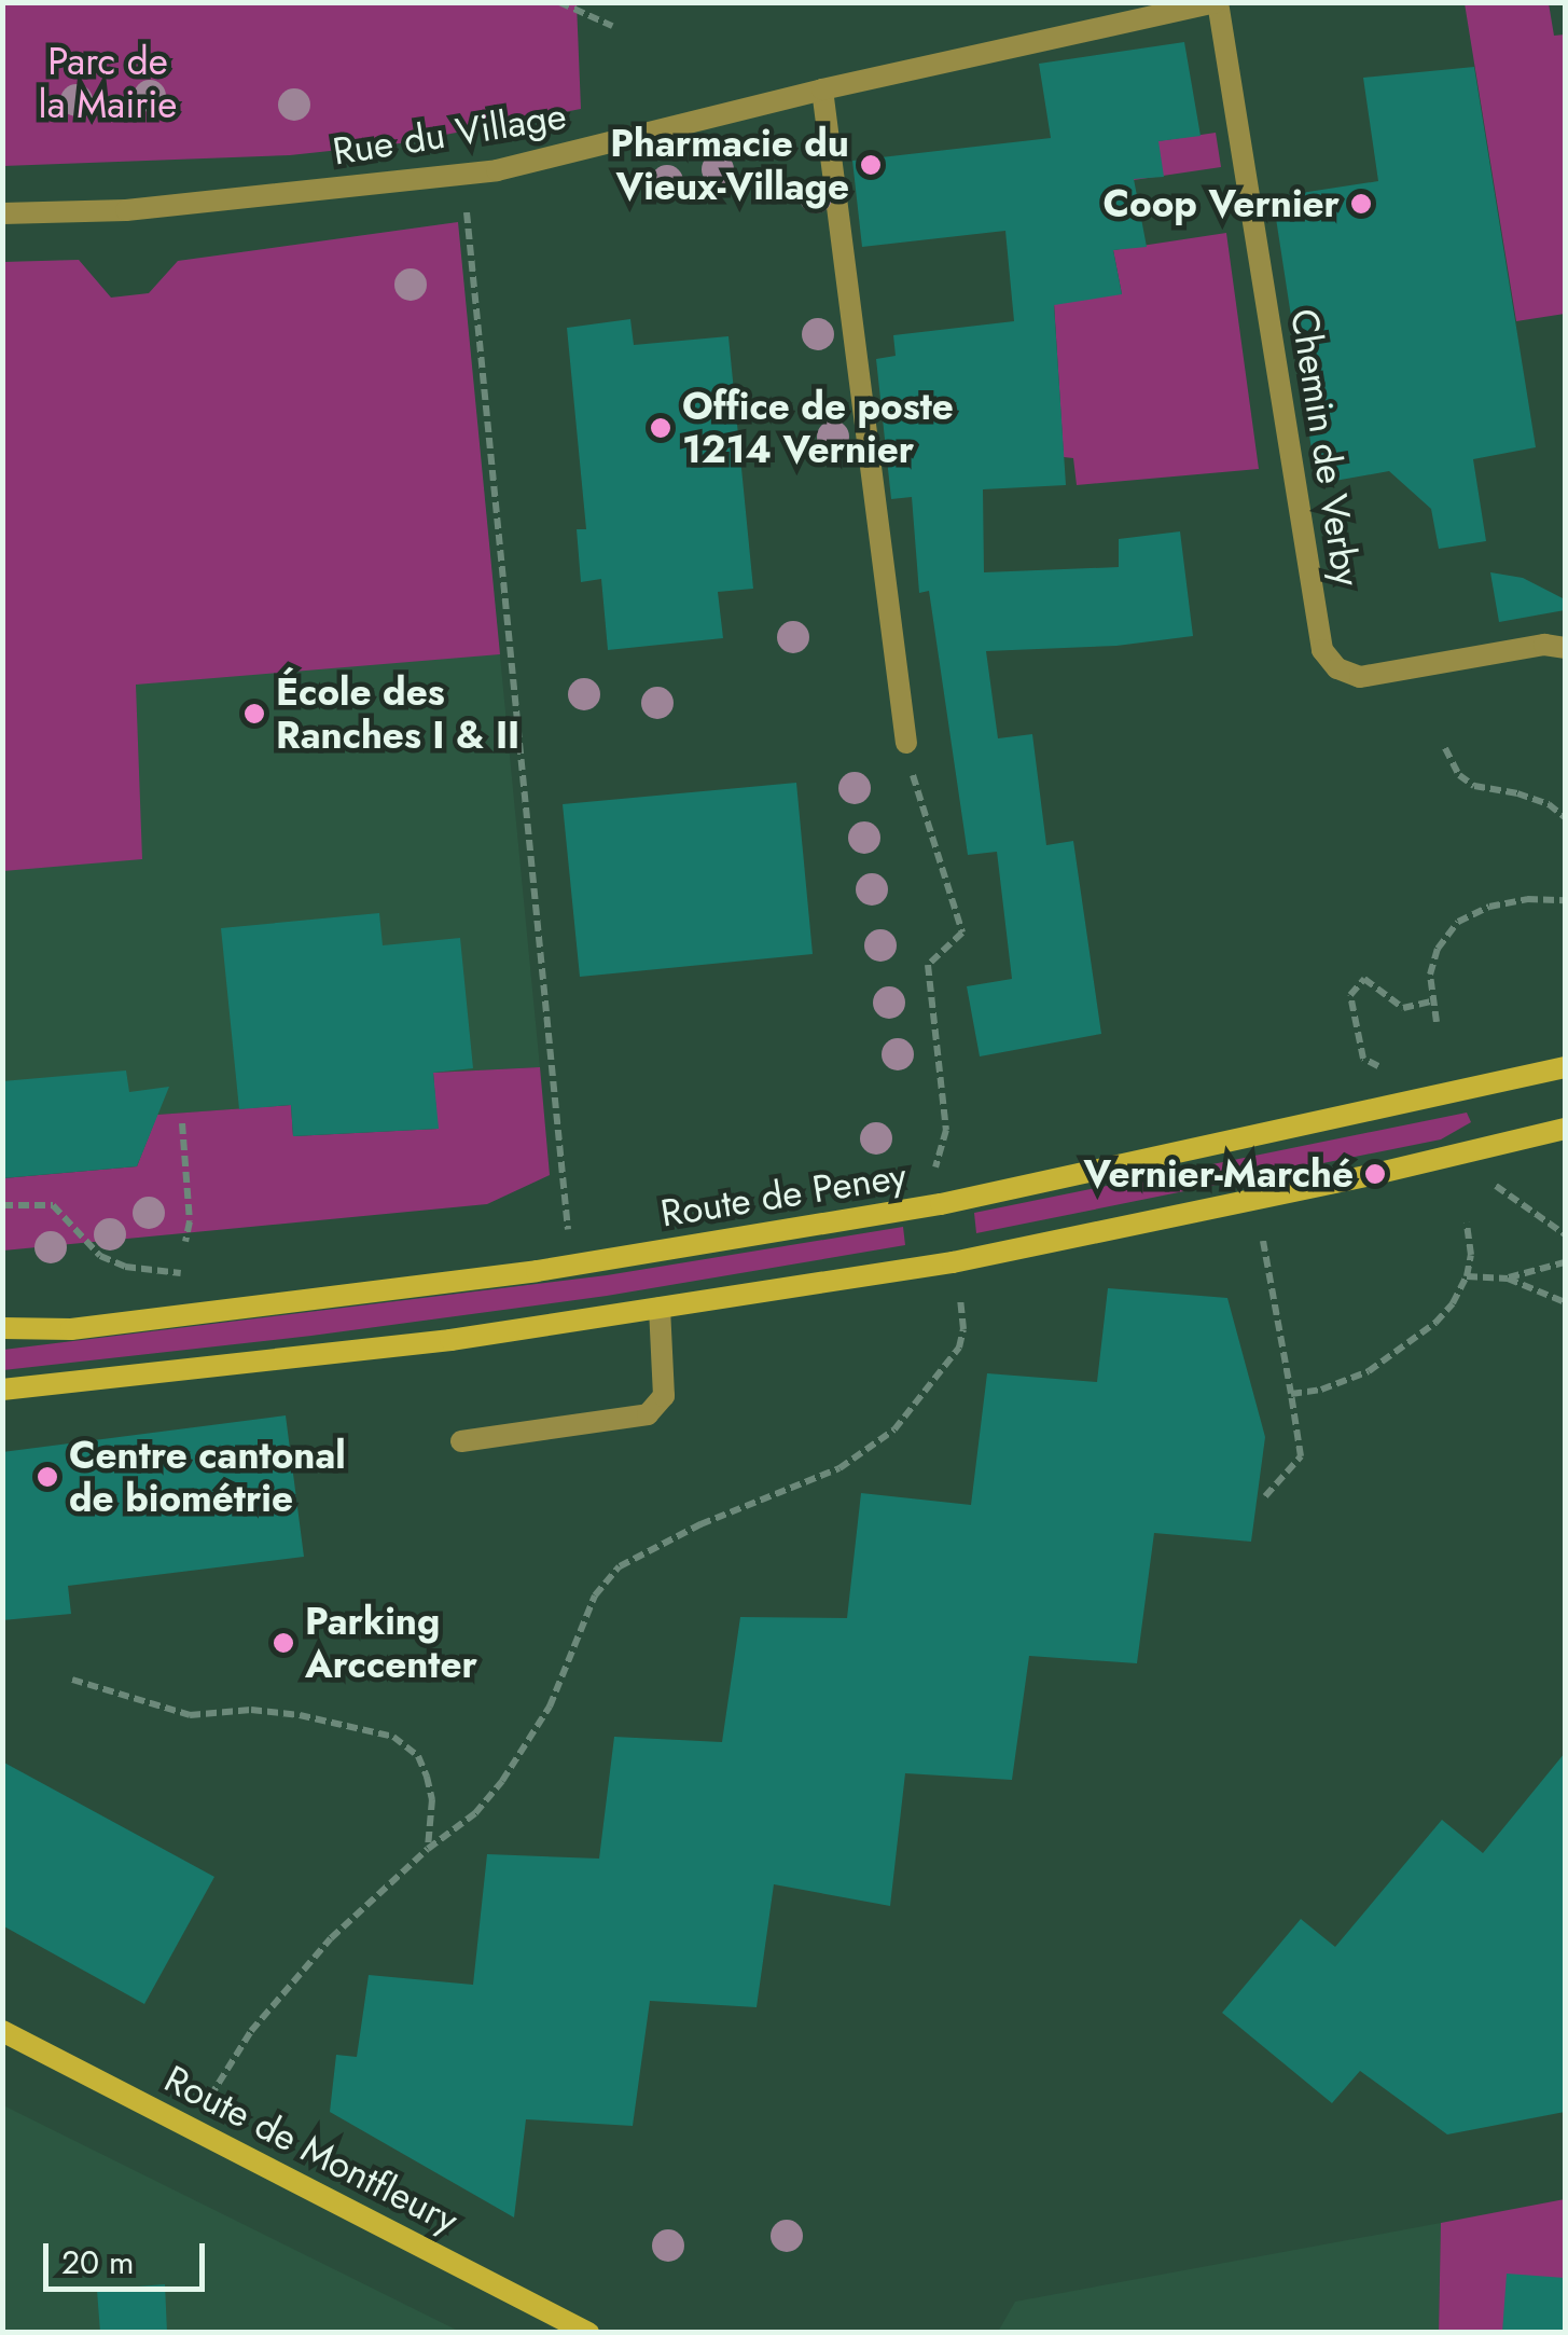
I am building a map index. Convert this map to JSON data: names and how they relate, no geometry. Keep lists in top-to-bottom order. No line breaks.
{"streets":{"main road":["Route de Peney","Route de Montfleury"],"street":["Rue du Village","Chemin de Verby"]},"crossings":[["Rue du Village","Chemin de Verby"]],"parks":["Parc de la Mairie"],"places":["Pharmacie du Vieux-Village","Coop Vernier","Office de poste 1214 Vernier","École des Ranches I & II","Vernier-Marché","Centre cantonal de biométrie","Parking Arccenter"],"scale_bar":"20 m"}
